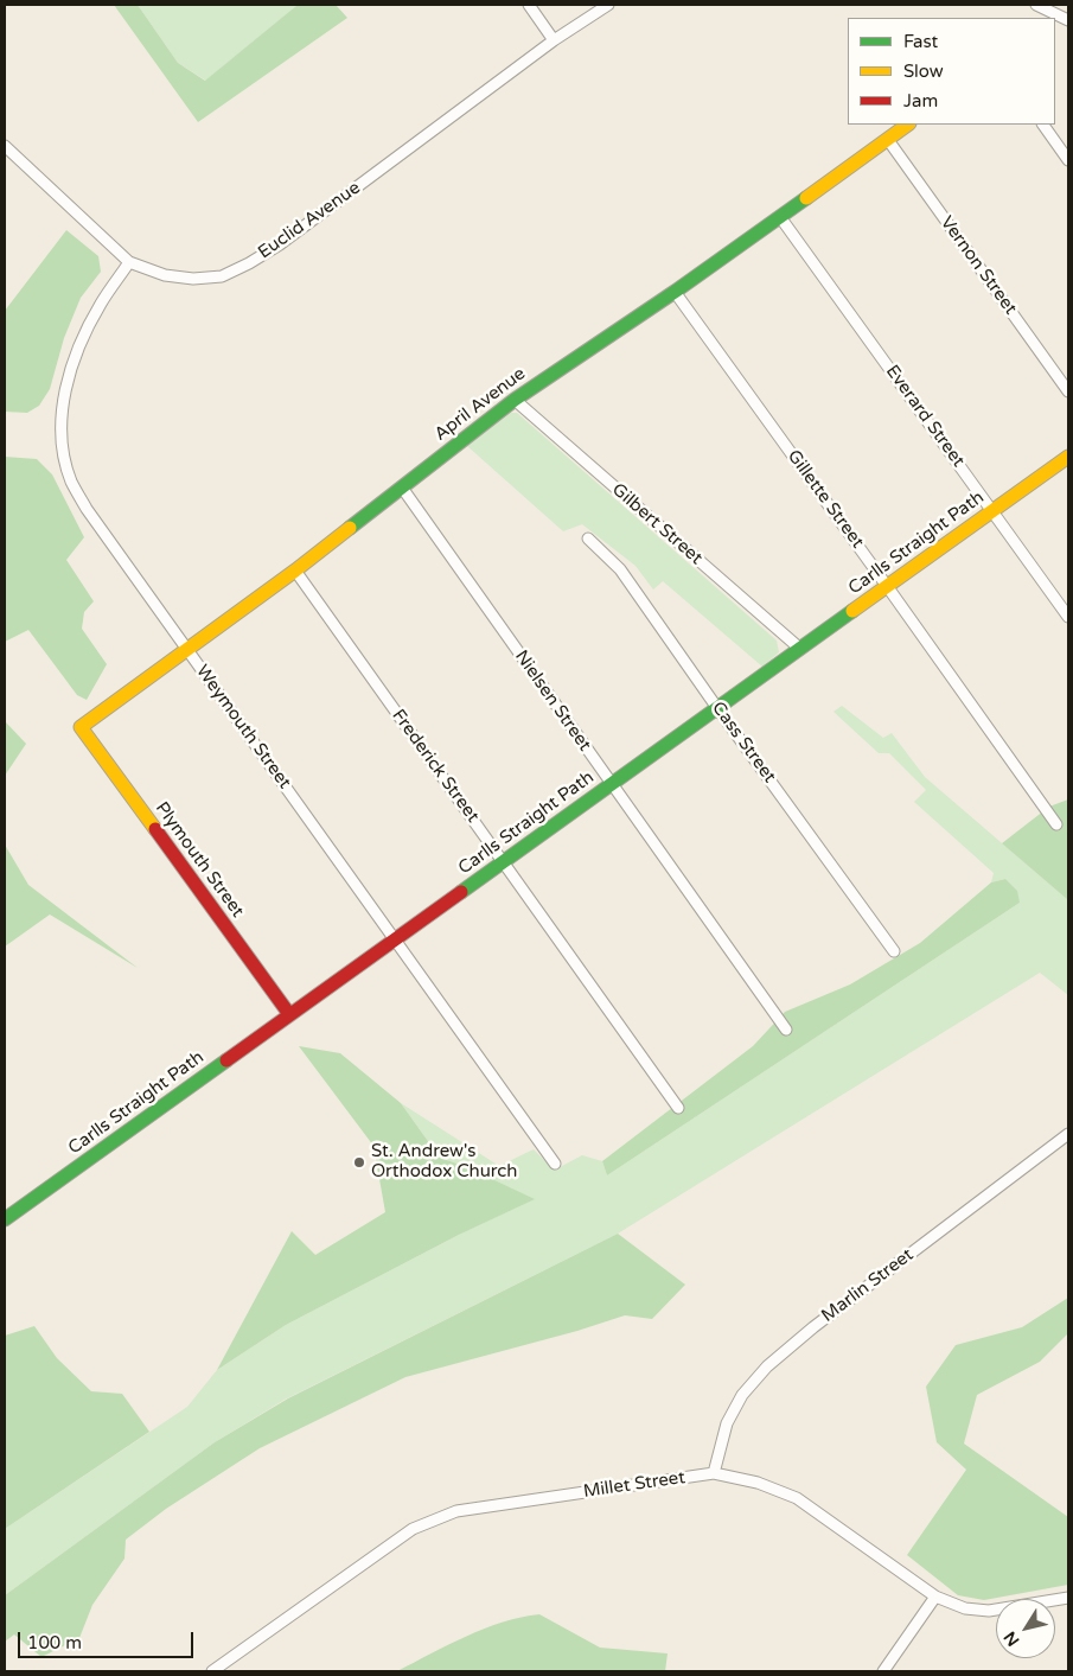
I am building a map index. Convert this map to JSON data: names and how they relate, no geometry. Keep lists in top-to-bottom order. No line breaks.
{"streets":{"street":["Euclid Avenue","Vernon Street","April Avenue","Everard Street","Gillette Street","Gilbert Street","Carlls Straight Path","Nielsen Street","Weymouth Street","Cass Street","Frederick Street","Plymouth Street","Marlin Street","Millet Street"]},"crossings":[["Euclid Avenue","Weymouth Street"],["Vernon Street","April Avenue"],["April Avenue","Everard Street"],["April Avenue","Gillette Street"],["April Avenue","Gilbert Street"],["April Avenue","Nielsen Street"],["April Avenue","Weymouth Street"],["April Avenue","Frederick Street"],["April Avenue","Plymouth Street"],["Everard Street","Carlls Straight Path"],["Gillette Street","Carlls Straight Path"],["Gilbert Street","Carlls Straight Path"],["Carlls Straight Path","Nielsen Street"],["Carlls Straight Path","Weymouth Street"],["Carlls Straight Path","Cass Street"],["Carlls Straight Path","Frederick Street"],["Carlls Straight Path","Plymouth Street"],["Marlin Street","Millet Street"]],"places":["St. Andrew's Orthodox Church"],"legend":["Fast","Slow","Jam"],"scale_bar":"100 m","north":"bottom left"}
